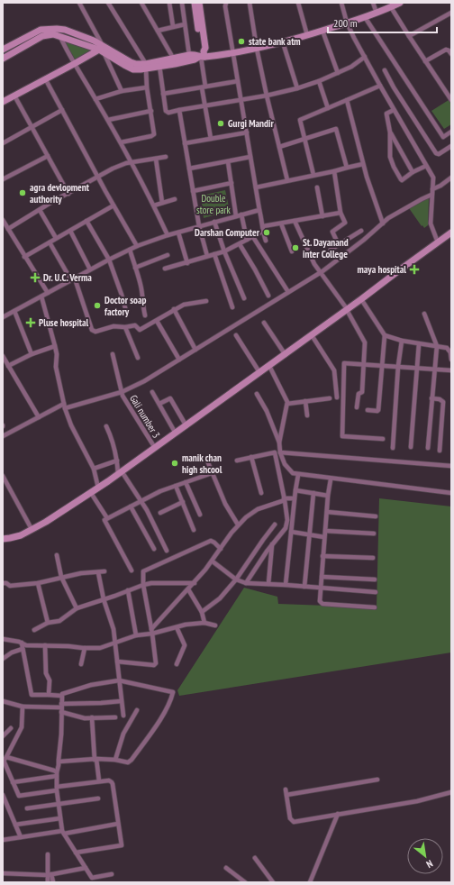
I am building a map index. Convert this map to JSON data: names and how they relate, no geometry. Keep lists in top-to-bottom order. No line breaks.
{"streets":{"street":["Gali number 3"]},"parks":["Double store park"],"places":{"other":["state bank atm","Gurgi Mandir","agra devlopment authority","Darshan Computer","St. Dayanand inter College","Doctor soap factory","manik chan high shcool"],"health":["maya hospital","Dr. U.C. Verma","Pluse hospital"]},"scale_bar":"200 m","north":"bottom right"}
